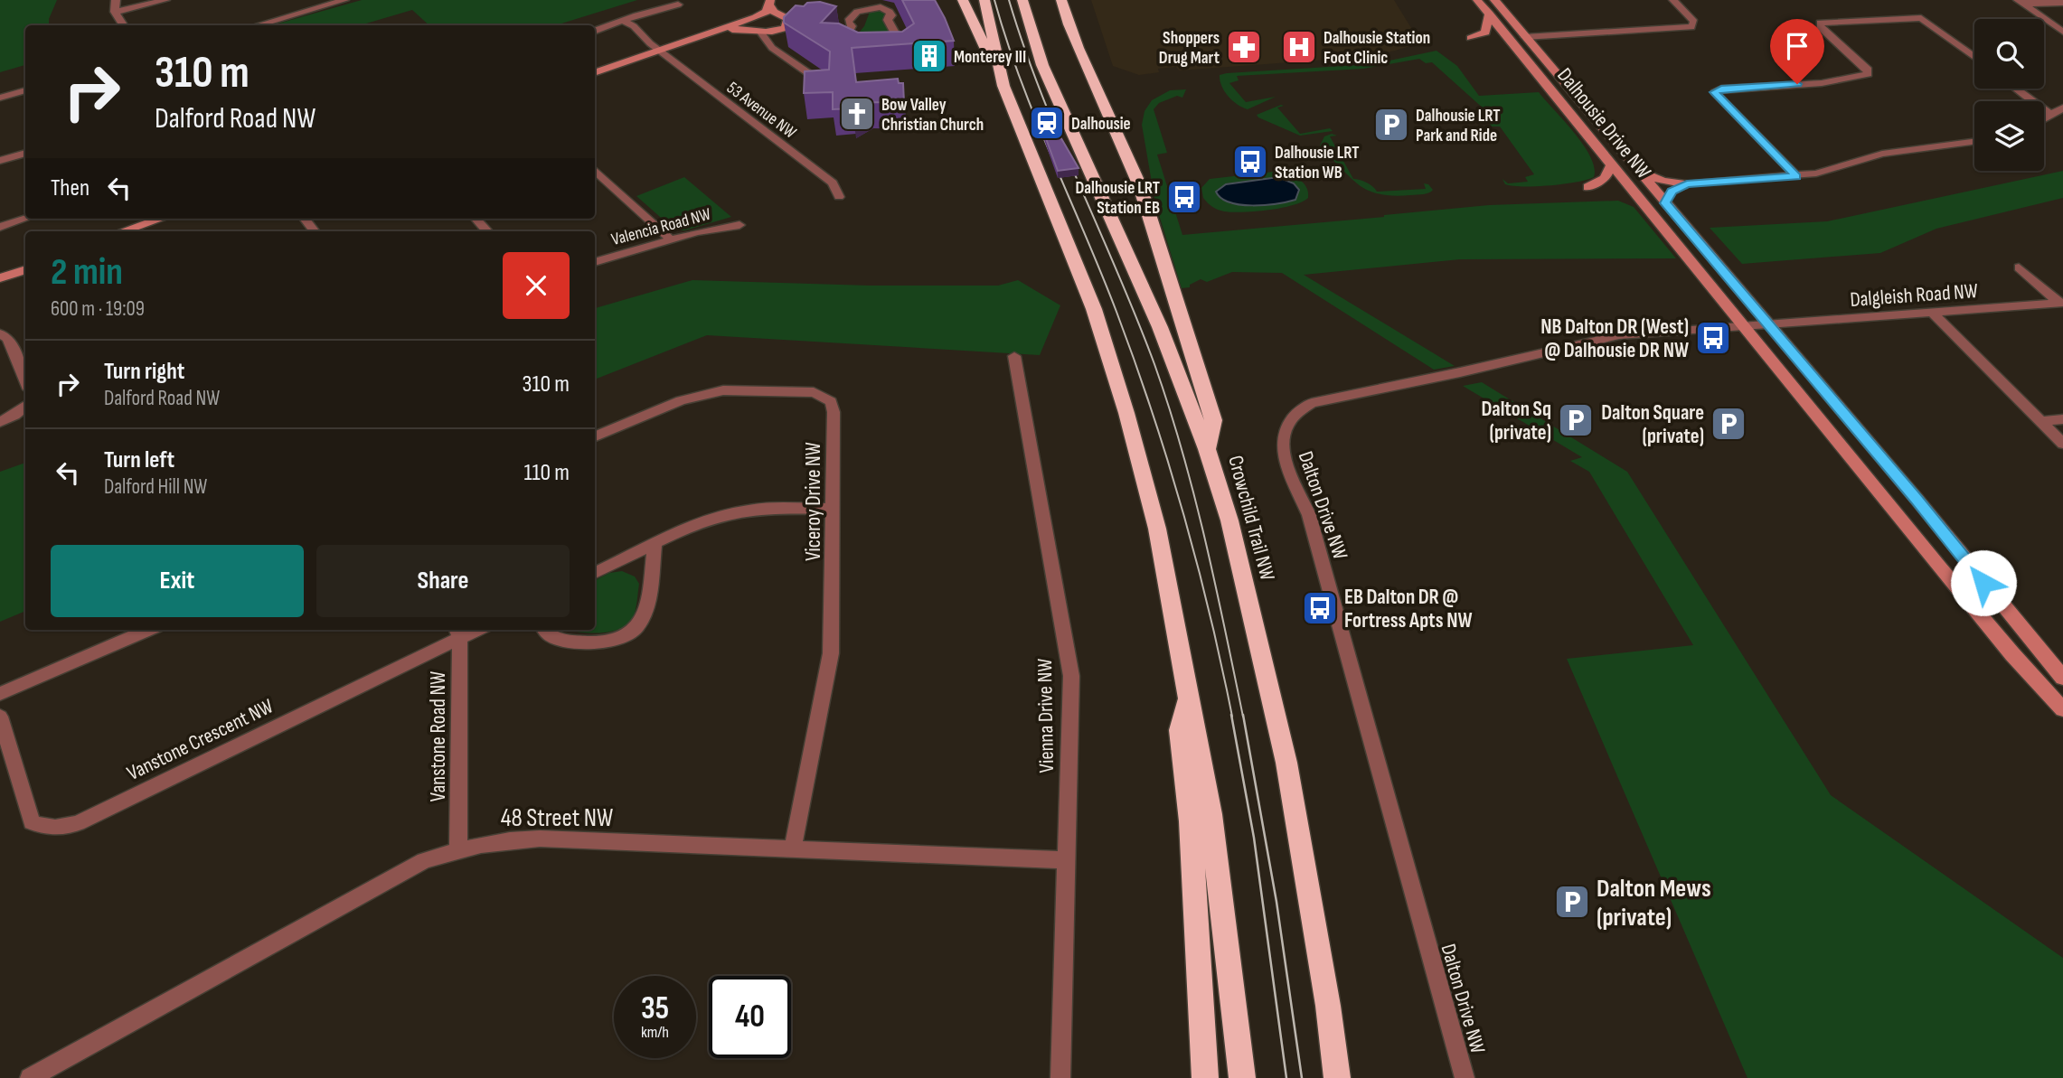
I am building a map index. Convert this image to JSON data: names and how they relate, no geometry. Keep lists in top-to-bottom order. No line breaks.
{"streets":{"highway":["Crowchild Trail NW"],"street":["53 Avenue NW","Dalhousie Drive NW","Valencia Road NW","Dalgleish Road NW","Viceroy Drive NW","Dalton Drive NW","Vienna Drive NW","Vanstone Road NW","Vanstone Crescent NW","48 Street NW"]},"crossings":[["Dalhousie Drive NW","Dalgleish Road NW"],["Dalhousie Drive NW","Dalton Drive NW"],["Dalgleish Road NW","Dalton Drive NW"],["Viceroy Drive NW","48 Street NW"],["Vienna Drive NW","48 Street NW"],["Vanstone Road NW","Vanstone Crescent NW"],["Vanstone Road NW","48 Street NW"]],"places":{"pharmacy":["Shoppers Drug Mart"],"hospital":["Dalhousie Station Foot Clinic"],"building":["Monterey III"],"church":["Bow Valley Christian Church"],"station":["Dalhousie"],"parking":["Dalhousie LRT Park and Ride","Dalton Sq (private)","Dalton Square (private)","Dalton Mews (private)"],"bus stop":["Dalhousie LRT Station WB","Dalhousie LRT Station EB","NB Dalton DR (West) @ Dalhousie DR NW","EB Dalton DR @ Fortress Apts NW"]},"page":{"turn":["310 m","Dalford Road NW"],"then":"Then","heading":["2 min","600 m · 19:09"],"list":[{"name":"Turn right","note":"Dalford Road NW","value":"310 m"},{"name":"Turn left","note":"Dalford Hill NW","value":"110 m"}],"buttons":["Exit","Share"],"speed":"35 km/h","limit":"40"}}
